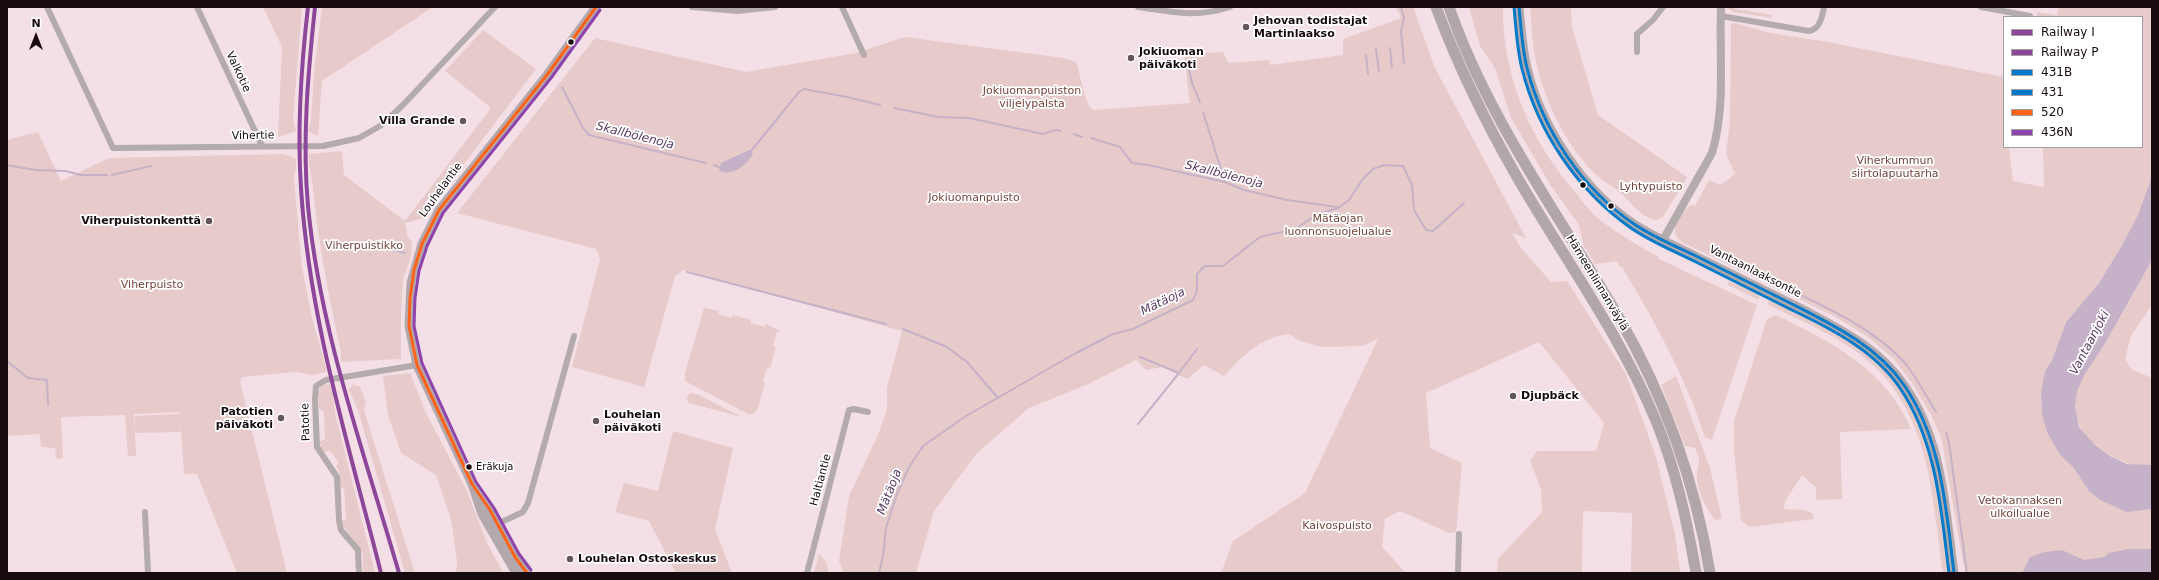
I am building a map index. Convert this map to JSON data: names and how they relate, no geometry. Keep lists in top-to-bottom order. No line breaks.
{"streets":{"highway":["Hämeenlinnanväylä"],"main road":["Louhelantie","Vantaanlaaksontie"],"street":["Valkotie","Vihertie","Patotie","Haltiantie"]},"crossings":[["Valkotie","Vihertie"],["Louhelantie","Patotie"]],"water":["Skallbölenoja","Mätäoja","Vantaanjoki"],"parks":["Jokiuomanpuiston viljelypalsta","Viherkummun siirtolapuutarha","Lyhtypuisto","Jokiuomanpuisto","Mätäojan luonnonsuojelualue","Viherpuistikko","Viherpuisto","Vetokannaksen ulkoilualue","Kaivospuisto"],"places":["Jehovan todistajat Martinlaakso","Jokiuoman päiväkoti","Villa Grande","Viherpuistonkenttä","Djupbäck","Patotien päiväkoti","Louhelan päiväkoti","Eräkuja","Louhelan Ostoskeskus"],"lines":["rail line I","rail line P","transit line 431B","transit line 431","transit line 520","transit line 436N"],"legend":["Railway I","Railway P","431B","431","520","436N"],"north":"top"}
